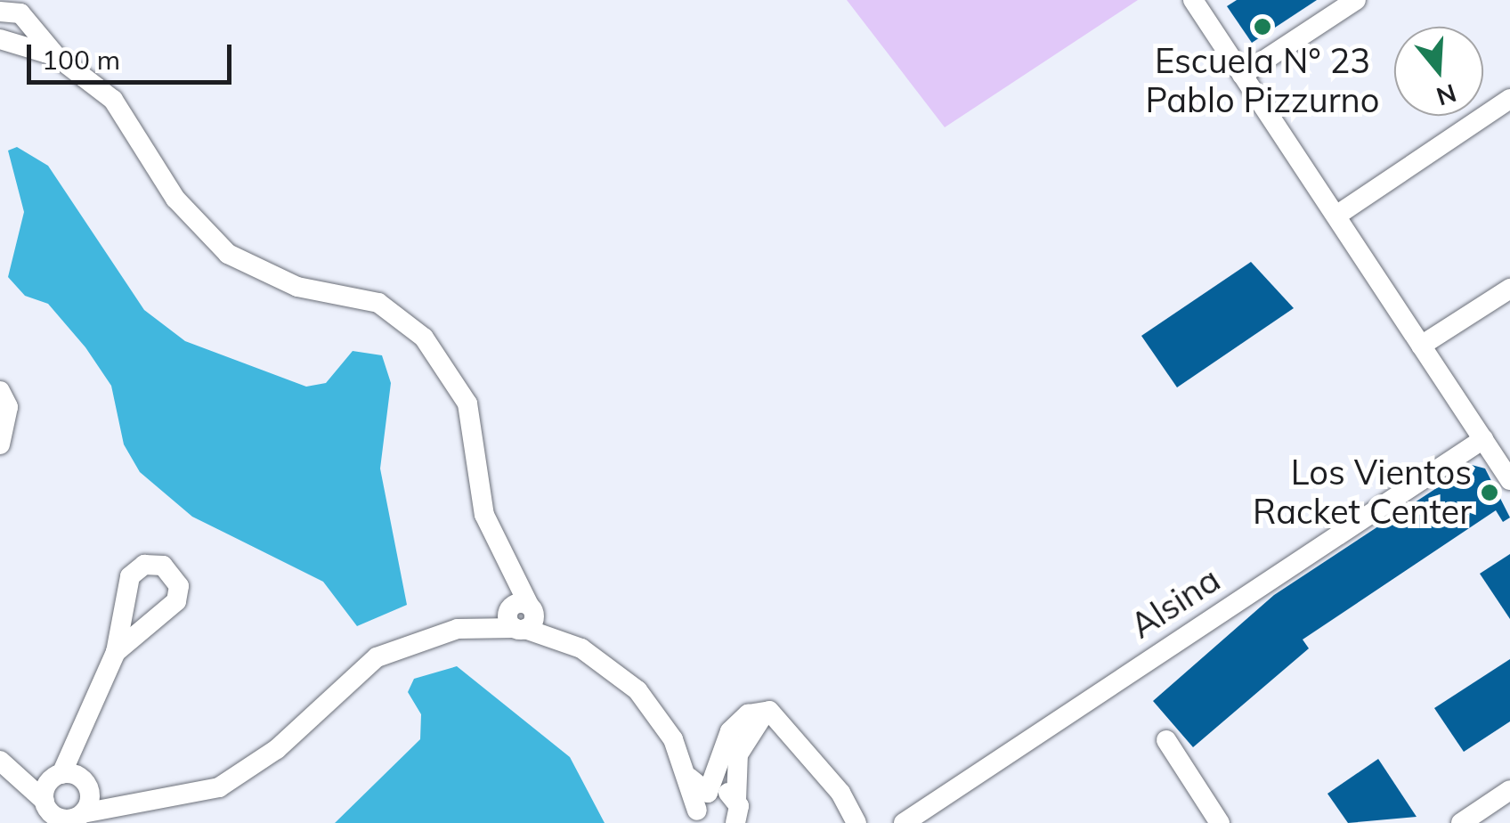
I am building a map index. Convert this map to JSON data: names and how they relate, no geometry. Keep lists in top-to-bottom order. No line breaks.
{"streets":{"street":["Alsina"]},"places":["Escuela N° 23 Pablo Pizzurno","Los Vientos Racket Center"],"scale_bar":"100 m","north":"bottom"}
